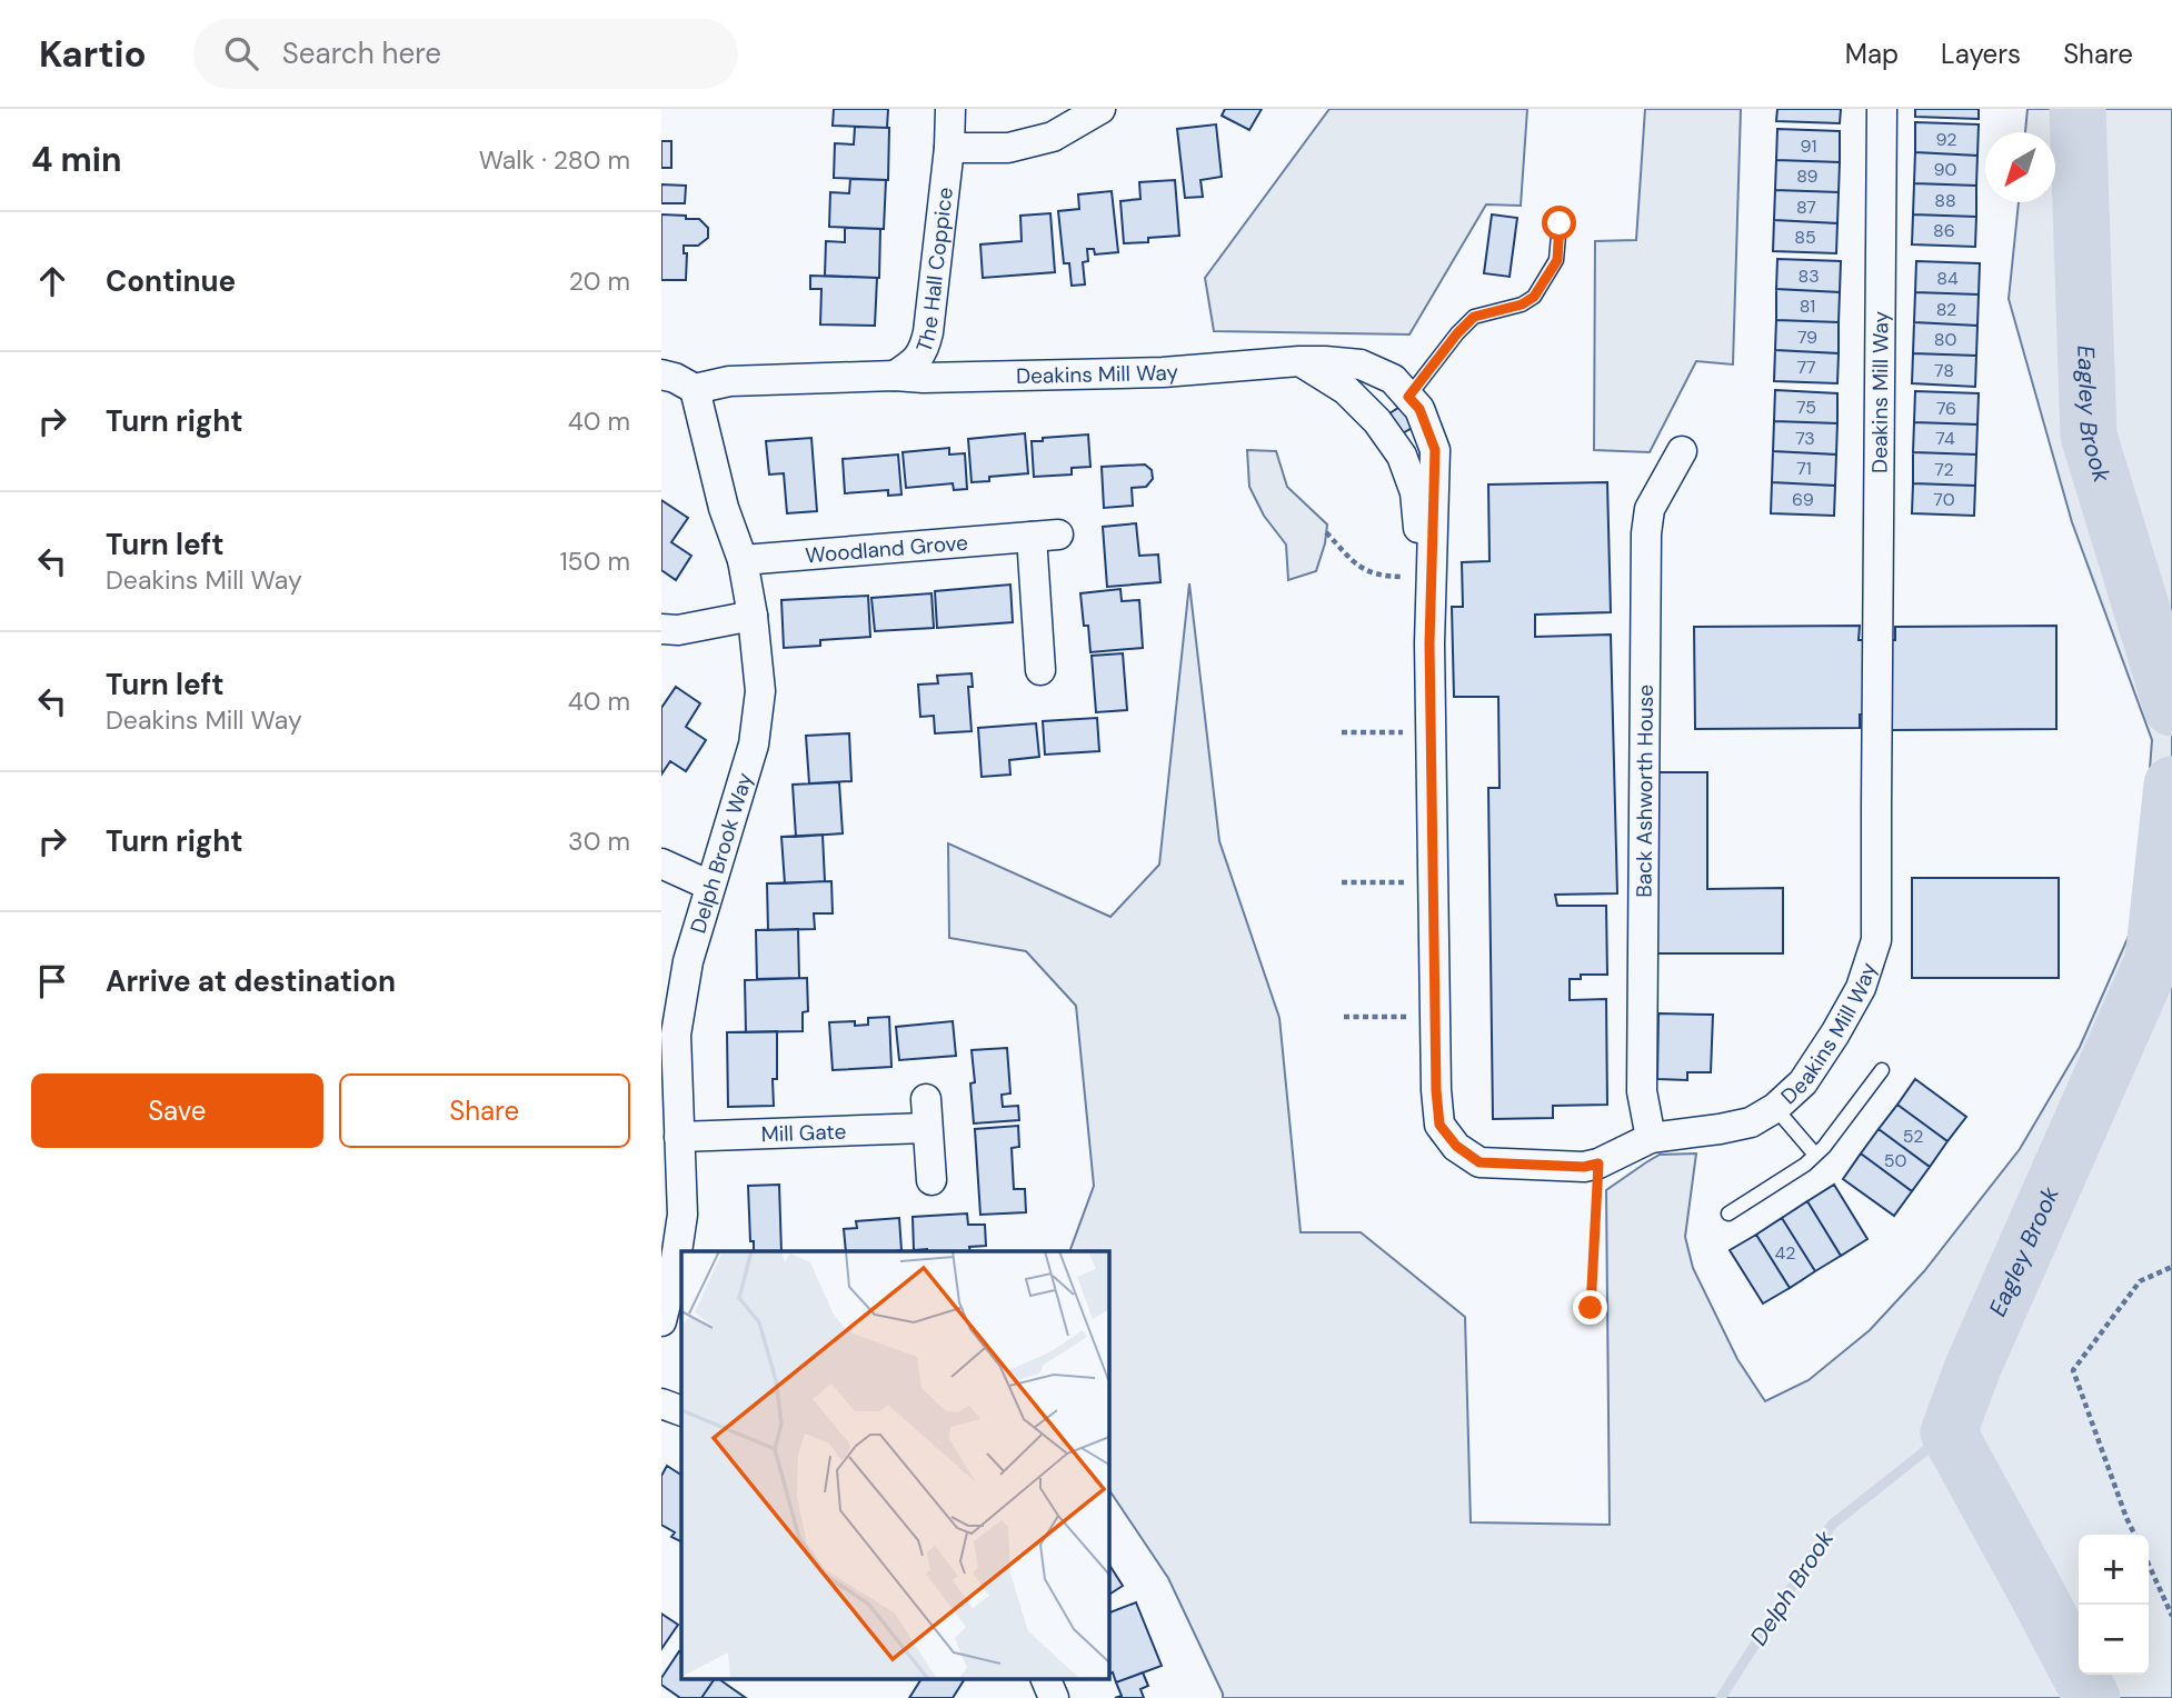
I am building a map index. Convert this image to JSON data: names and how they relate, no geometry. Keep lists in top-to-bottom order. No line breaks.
{"streets":{"street":["The Hall Coppice","Deakins Mill Way","Woodland Grove","Back Ashworth House","Delph Brook Way","Mill Gate"]},"crossings":[["The Hall Coppice","Deakins Mill Way"],["Deakins Mill Way","Back Ashworth House"],["Deakins Mill Way","Delph Brook Way"],["Woodland Grove","Delph Brook Way"],["Delph Brook Way","Mill Gate"]],"water":["Eagley Brook","Delph Brook"],"house_numbers":["92","91","90","89","88","87","86","85","83","84","81","82","79","80","77","78","75","76","73","74","71","72","69","70","52","50","42"],"north":"bottom left","page":{"header":"Kartio","search":"Search here","nav":["Map","Layers","Share"],"heading":["4 min","Walk · 280 m"],"list":[["Continue","20 m"],["Turn right","40 m"],["Turn left","Deakins Mill Way","150 m"],["Turn left","Deakins Mill Way","40 m"],["Turn right","30 m"],"Arrive at destination"],"buttons":["Save","Share"],"map_buttons":["+","−"]}}
